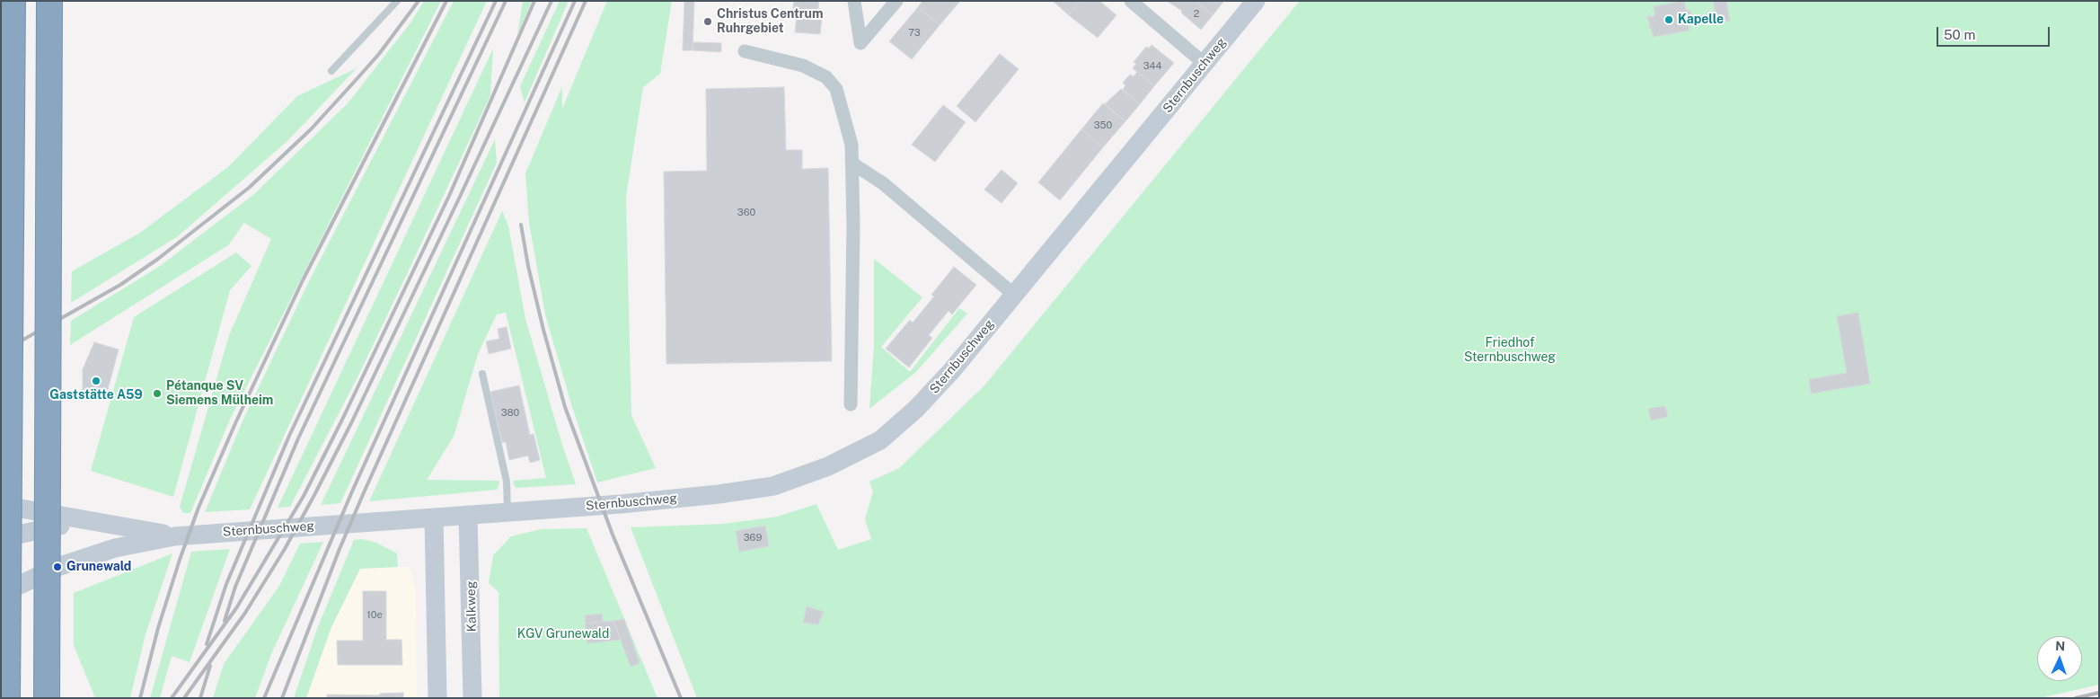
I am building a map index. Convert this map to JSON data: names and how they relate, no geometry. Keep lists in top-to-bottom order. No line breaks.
{"streets":{"main road":["Sternbuschweg","Kalkweg"]},"crossings":[["Sternbuschweg","Kalkweg"]],"parks":["Friedhof Sternbuschweg","KGV Grunewald"],"places":["Kapelle","Christus Centrum Ruhrgebiet","Gaststätte A59","Pétanque SV Siemens Mülheim","Grunewald"],"house_numbers":["2","73","344","350","360","380","369","10e"],"scale_bar":"50 m","north":"top"}
